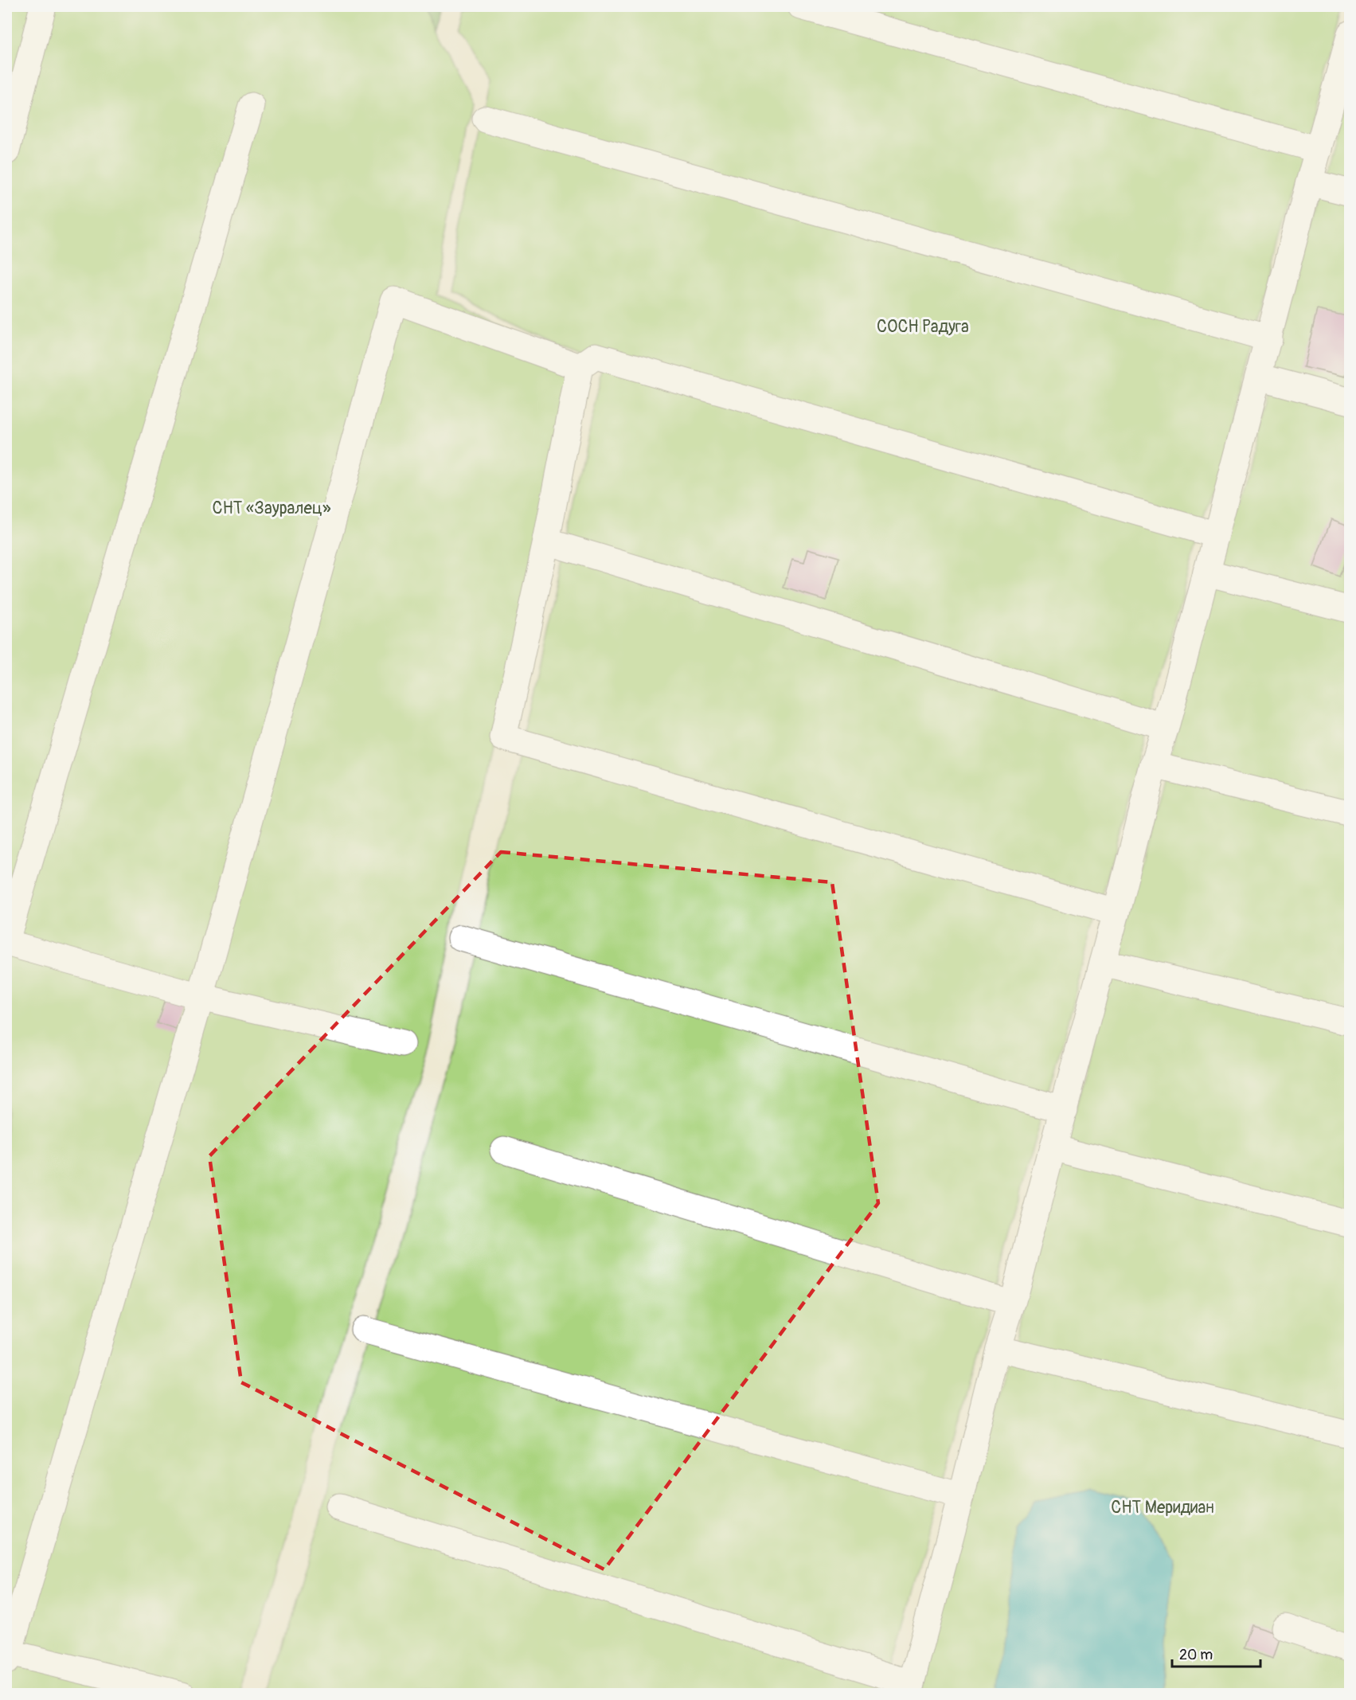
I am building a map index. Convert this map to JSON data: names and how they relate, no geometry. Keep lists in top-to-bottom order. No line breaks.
{"parks":["СОСН Радуга","СНТ «Зауралец»","СНТ Меридиан"],"scale_bar":"20 m"}
